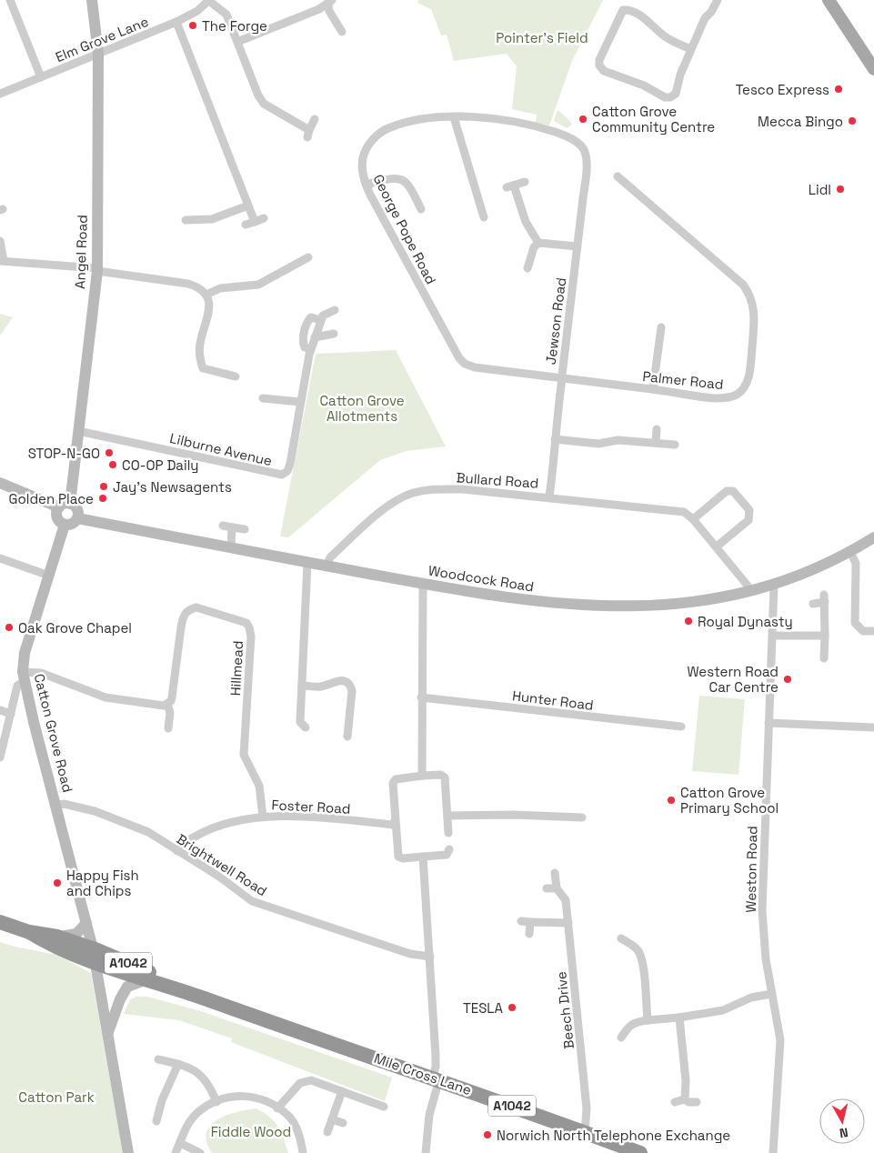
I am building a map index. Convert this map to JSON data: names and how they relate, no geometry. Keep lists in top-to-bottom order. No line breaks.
{"streets":{"highway":["A1042","Mile Cross Lane"],"street":["Elm Grove Lane","George Pope Road","Angel Road","Jewson Road","Palmer Road","Lilburne Avenue","Bullard Road","Woodcock Road","Hillmead","Hunter Road","Catton Grove Road","Foster Road","Brightwell Road","Weston Road","Beech Drive"]},"crossings":[["Elm Grove Lane","Angel Road"],["George Pope Road","Jewson Road"],["George Pope Road","Palmer Road"],["Angel Road","Lilburne Avenue"],["Angel Road","Woodcock Road"],["Angel Road","Catton Grove Road"],["Jewson Road","Palmer Road"],["Jewson Road","Bullard Road"],["Bullard Road","Woodcock Road"],["Woodcock Road","Catton Grove Road"],["Woodcock Road","Weston Road"],["Hillmead","Foster Road"],["Catton Grove Road","Brightwell Road"],["Catton Grove Road","A1042"],["Catton Grove Road","Mile Cross Lane"],["Foster Road","Brightwell Road"],["A1042","Mile Cross Lane"],["Beech Drive","Mile Cross Lane"]],"parks":["Pointer's Field","Catton Grove Allotments","Catton Park","Fiddle Wood"],"places":["The Forge","Tesco Express","Catton Grove Community Centre","Mecca Bingo","Lidl","STOP-N-GO","CO-OP Daily","Jay's Newsagents","Golden Place","Royal Dynasty","Oak Grove Chapel","Western Road Car Centre","Catton Grove Primary School","Happy Fish and Chips","TESLA","Norwich North Telephone Exchange"],"north":"bottom"}
